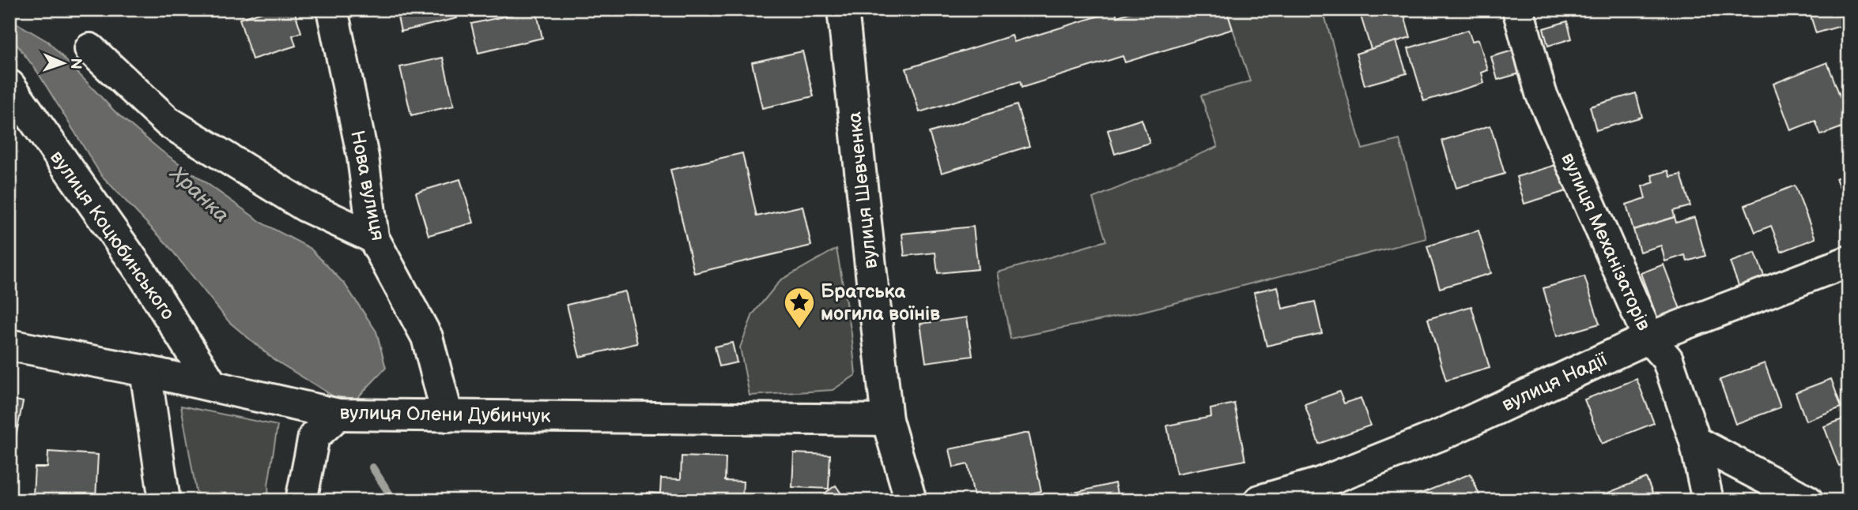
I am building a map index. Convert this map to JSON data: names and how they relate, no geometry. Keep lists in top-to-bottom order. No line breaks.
{"streets":{"street":["Нова вулиця","вулиця Шевченка","вулиця Коцюбинського","вулиця Механізаторів","вулиця Надії","вулиця Олени Дубинчук"]},"crossings":[["Нова вулиця","вулиця Олени Дубинчук"],["вулиця Шевченка","вулиця Олени Дубинчук"],["вулиця Коцюбинського","вулиця Олени Дубинчук"],["вулиця Механізаторів","вулиця Надії"]],"water":["Хранка"],"places":{"place":["Братська могила воїнів"]},"north":"right"}
